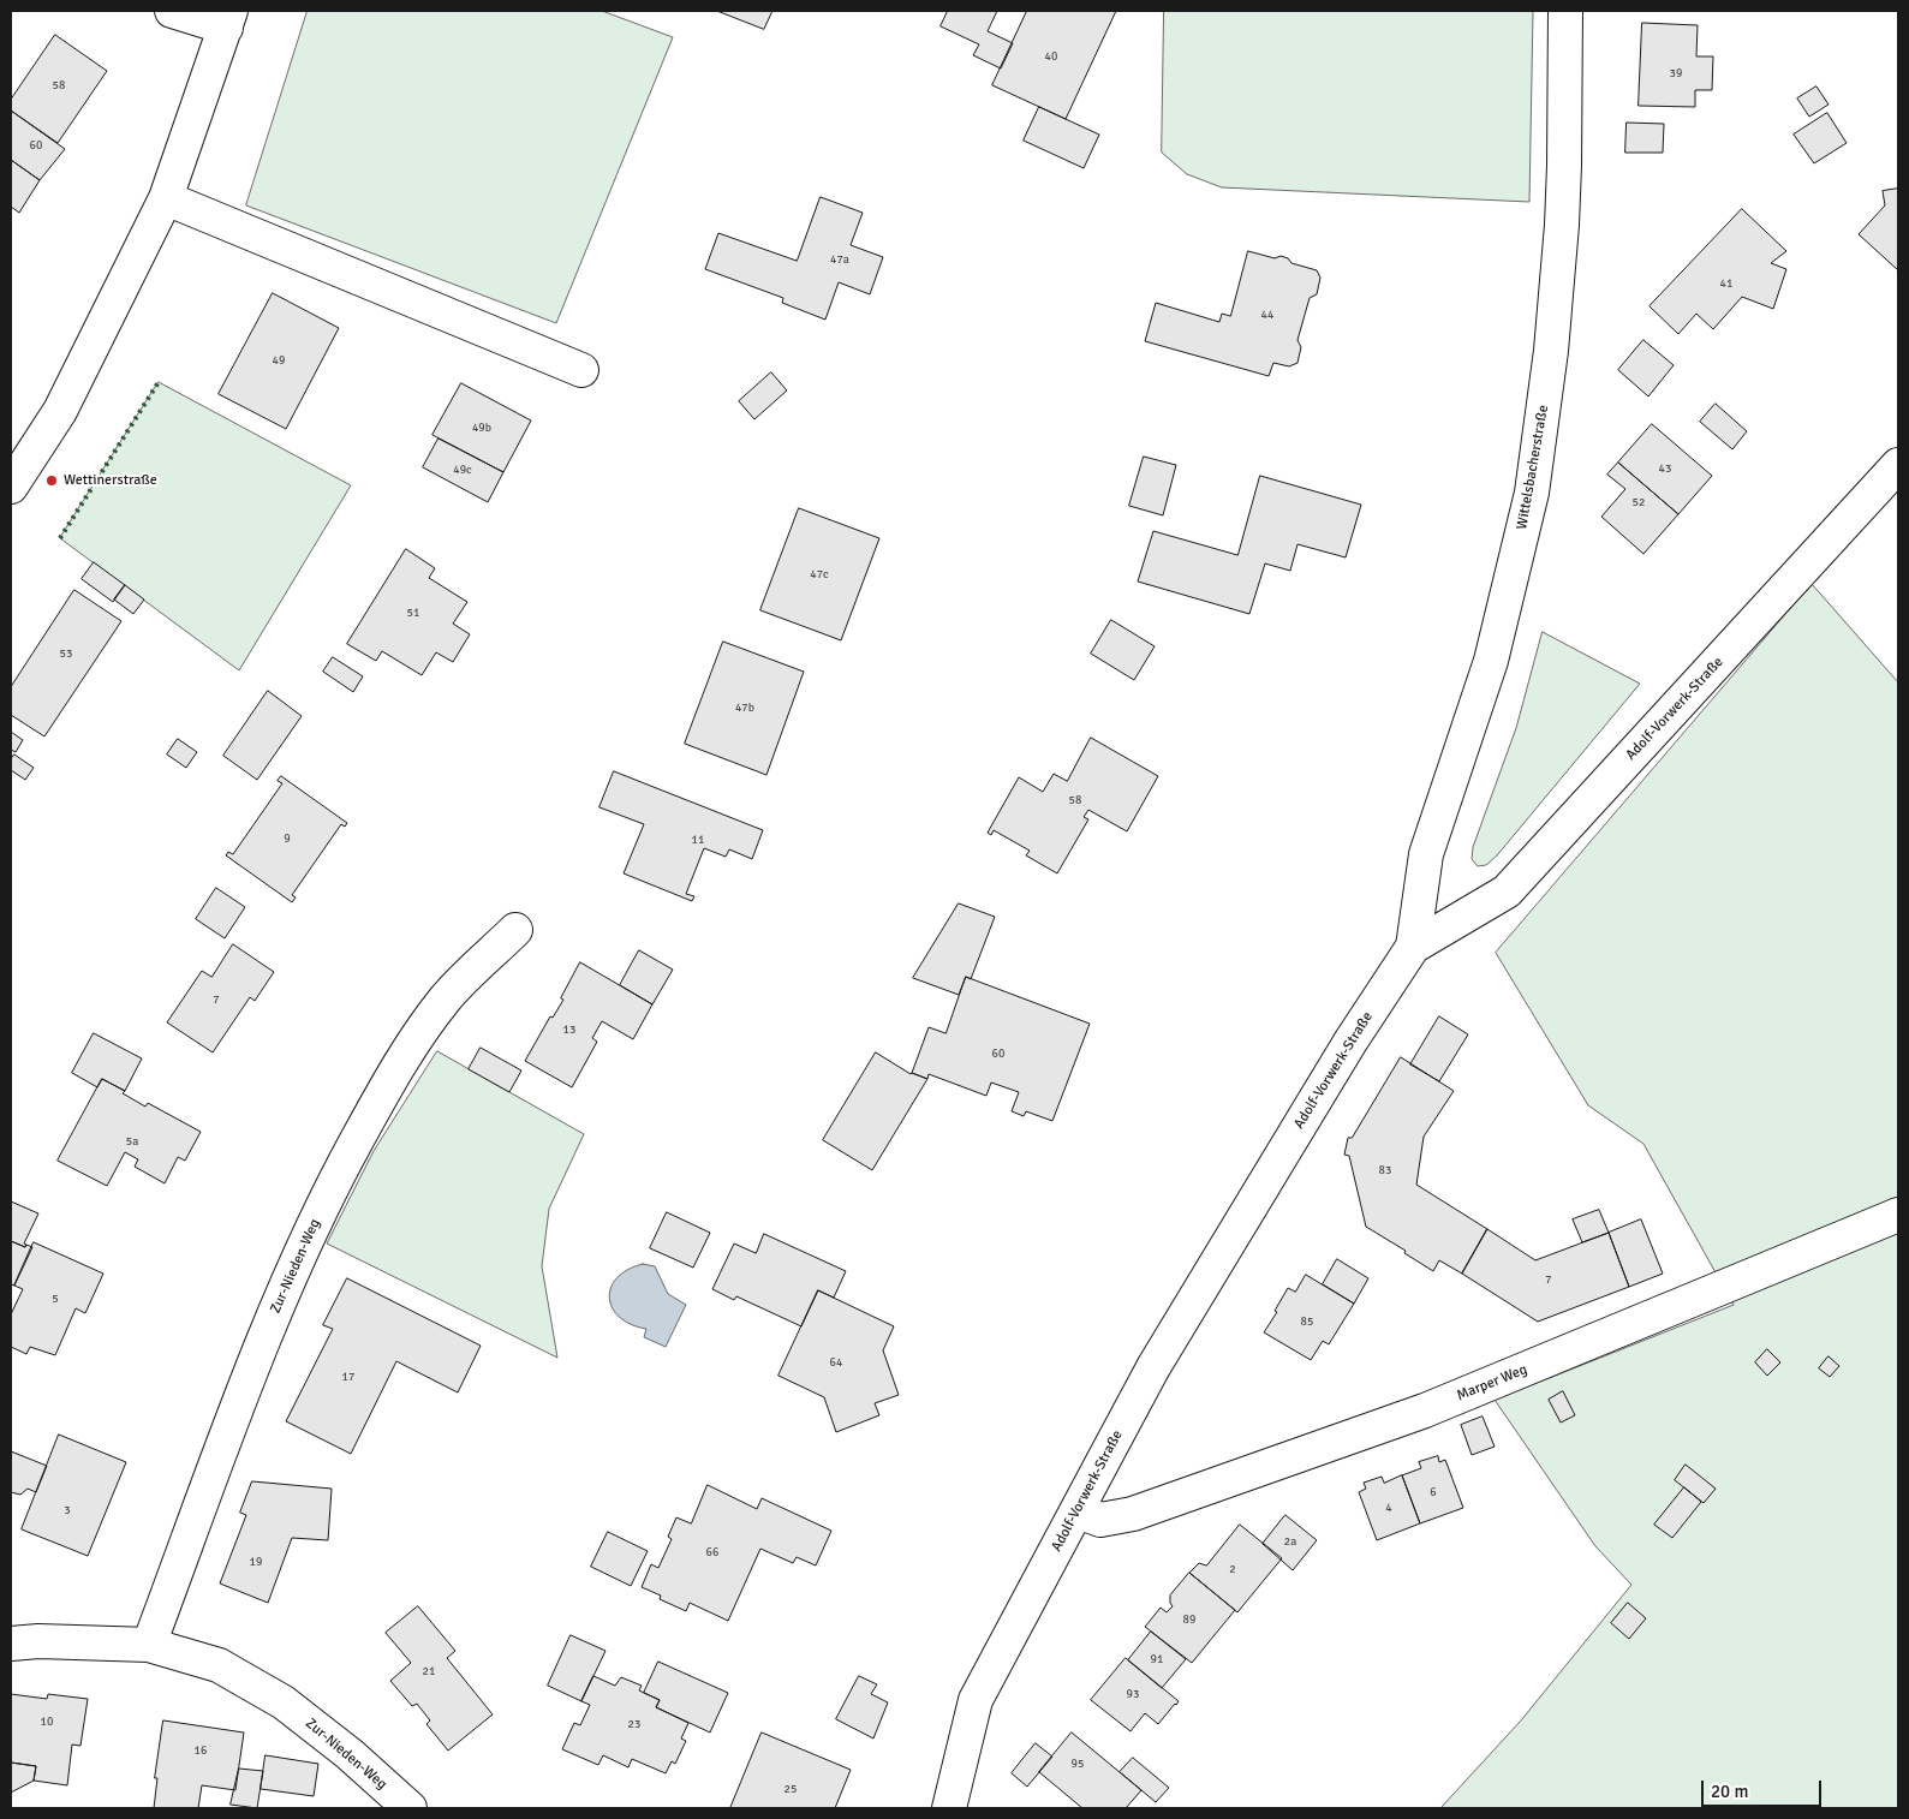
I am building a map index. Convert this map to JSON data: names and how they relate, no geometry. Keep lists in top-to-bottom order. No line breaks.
{"streets":{"street":["Wittelsbacherstraße","Adolf-Vorwerk-Straße","Zur-Nieden-Weg","Marper Weg"]},"crossings":[["Wittelsbacherstraße","Adolf-Vorwerk-Straße"],["Adolf-Vorwerk-Straße","Marper Weg"]],"places":["Wettinerstraße"],"house_numbers":["40","39","58","60","47a","41","44","49","49b","43","49c","52","47c","51","53","47b","58","9","11","7","13","60","5a","83","7","5","85","64","17","6","4","3","2a","66","19","2","89","91","21","93","10","23","16","95","25"],"scale_bar":"20 m"}
